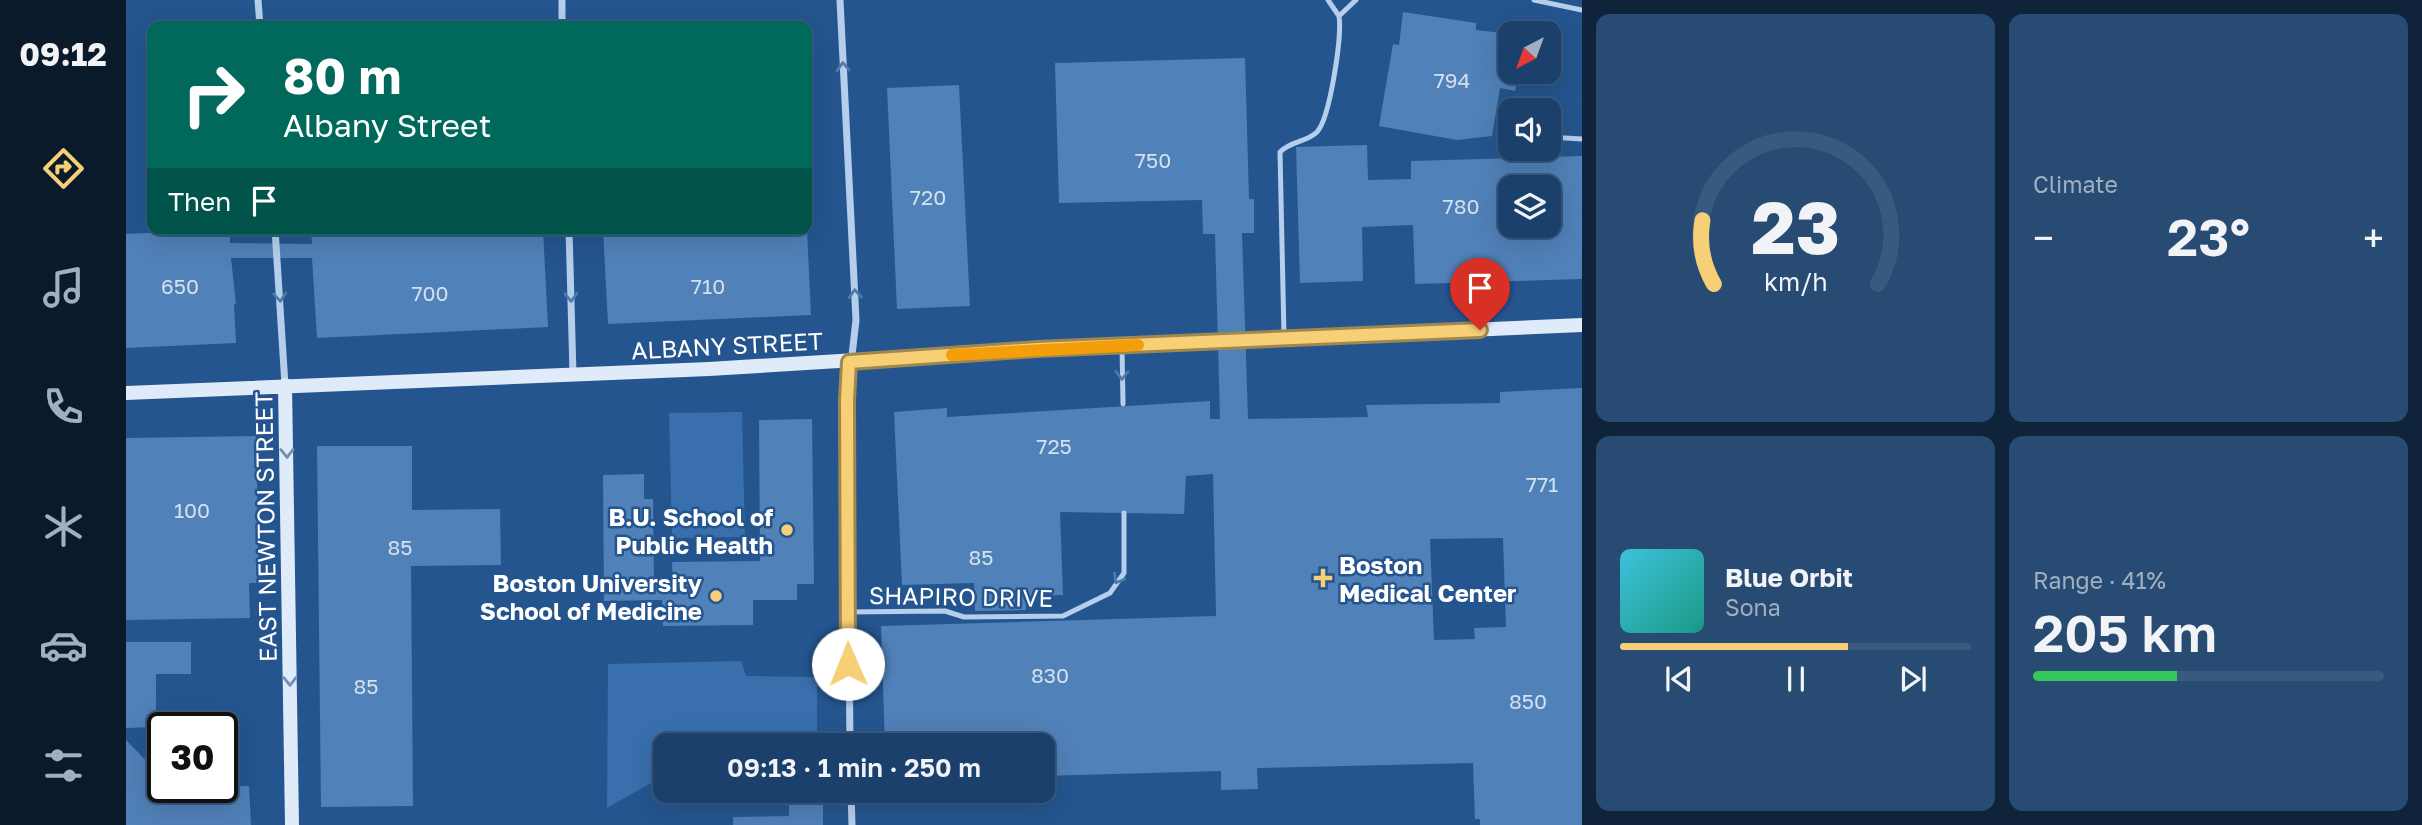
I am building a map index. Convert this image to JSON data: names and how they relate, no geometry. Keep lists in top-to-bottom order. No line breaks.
{"streets":{"main road":["ALBANY STREET","EAST NEWTON STREET"],"lane":["SHAPIRO DRIVE"]},"crossings":[["ALBANY STREET","EAST NEWTON STREET"]],"one_way":["EAST NEWTON STREET","SHAPIRO DRIVE"],"places":{"other":["B.U. School of Public Health","Boston University School of Medicine"],"health":["Boston Medical Center"]},"house_numbers":["794","750","720","780","650","710","700","725","771","100","85","85","830","85","850"],"north":"bottom left","page":{"tabs":"09:12","tile":["Climate",["Range · 41%","205 km"]],"turn":["80 m","Albany Street"],"then":"Then","heat":["−","23°","+"],"song":["Blue Orbit","Sona"],"limit":"30","trip":"09:13 · 1 min · 250 m","gauge":["23","km/h"]}}
